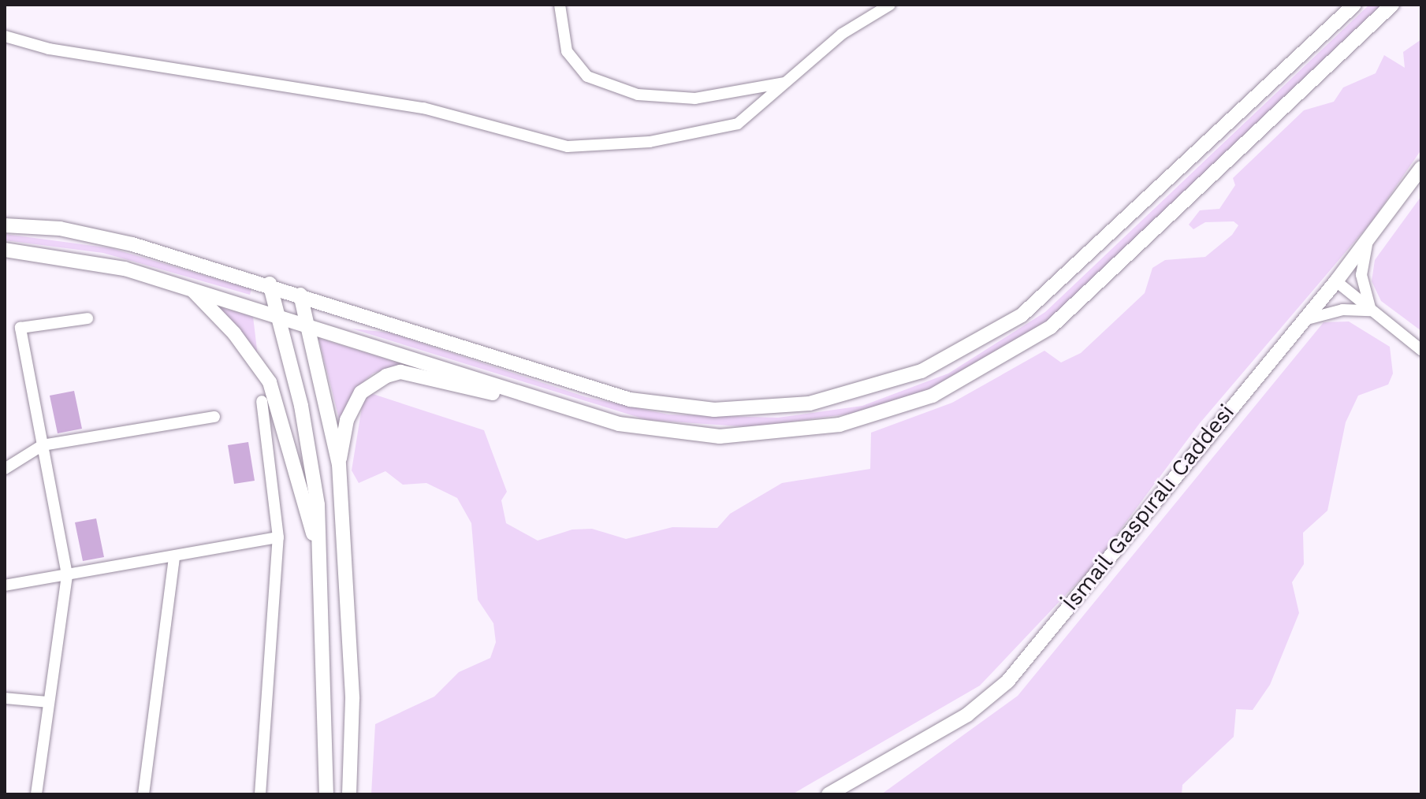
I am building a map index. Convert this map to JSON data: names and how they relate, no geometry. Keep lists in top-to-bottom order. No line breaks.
{"streets":{"main road":["İsmail Gaspıralı Caddesi"]}}
